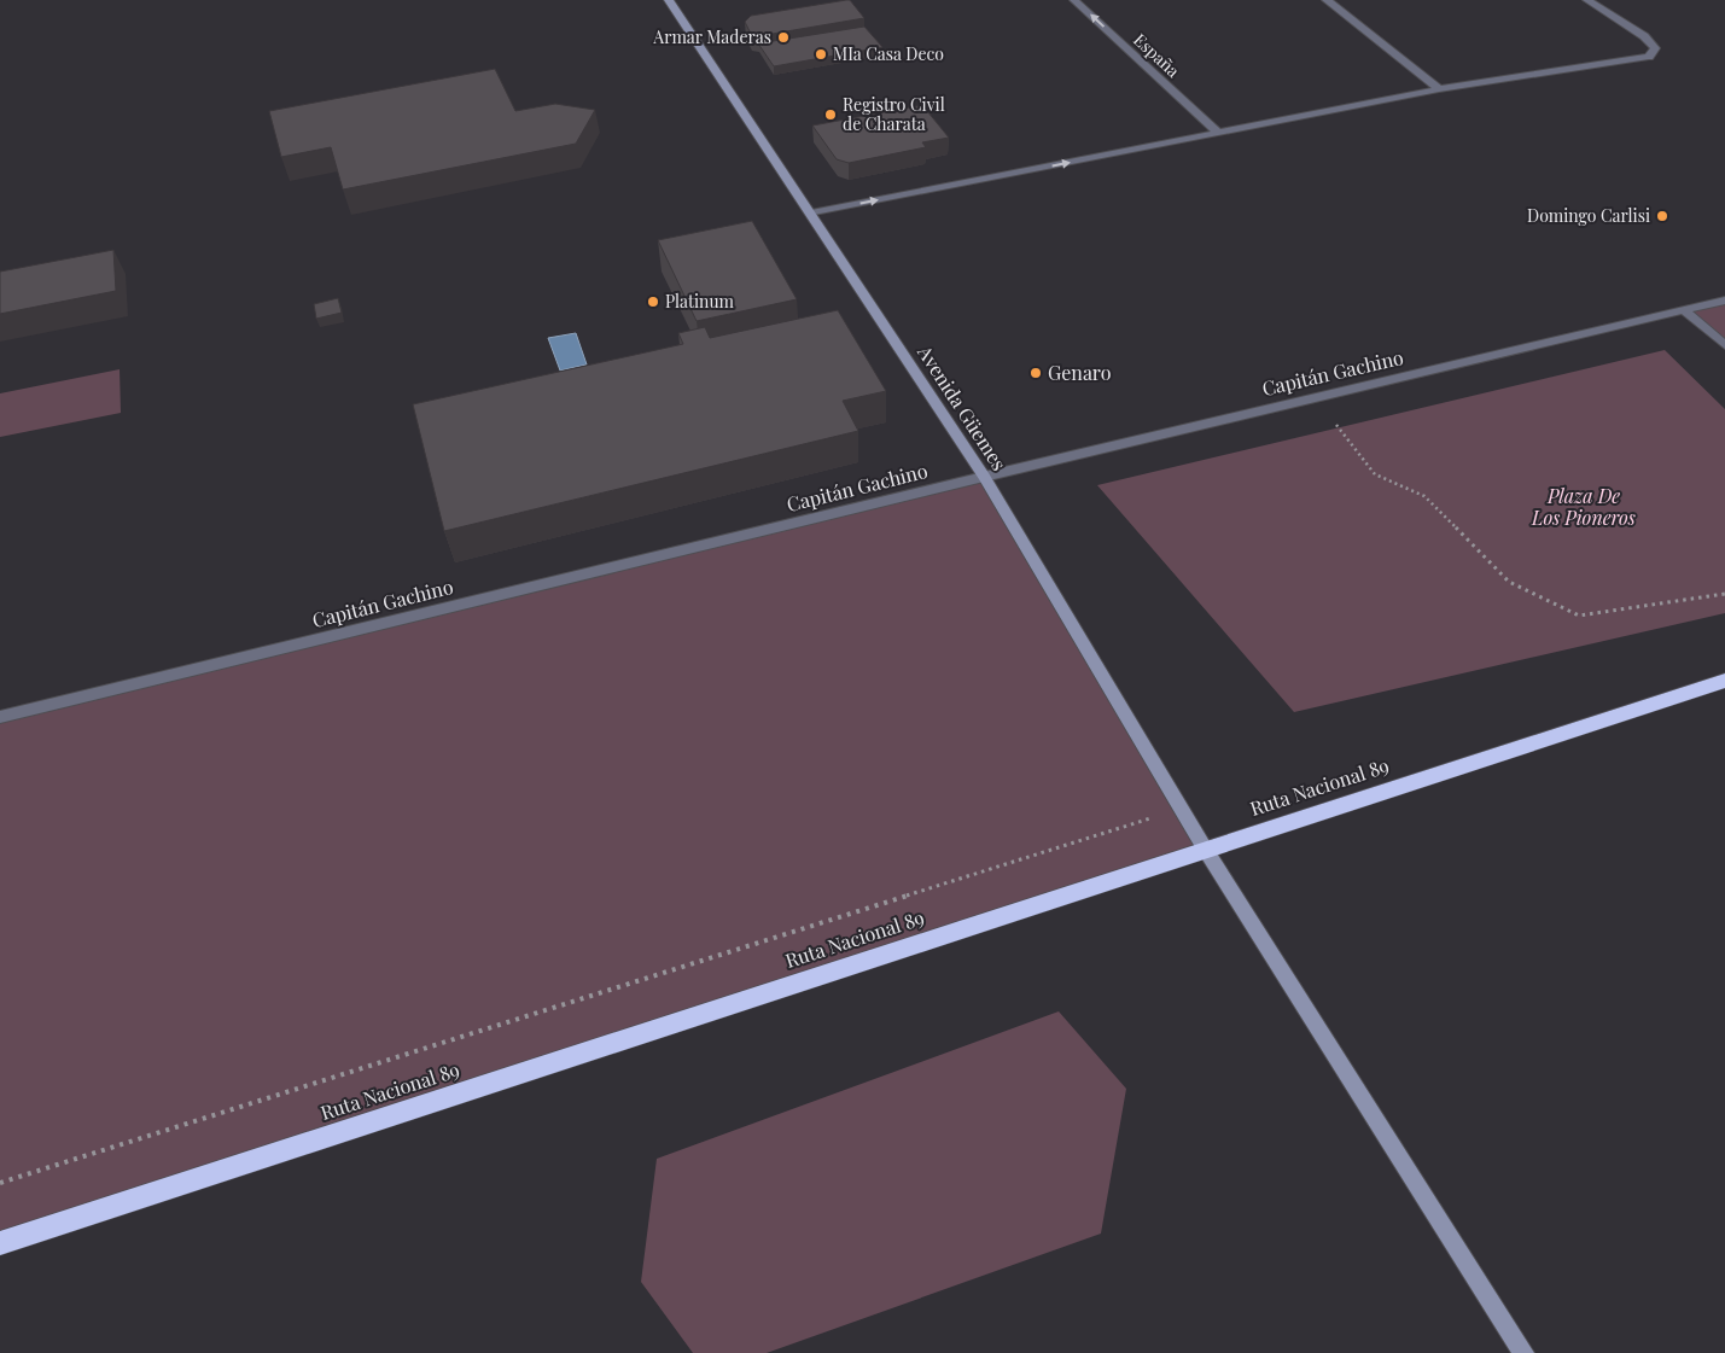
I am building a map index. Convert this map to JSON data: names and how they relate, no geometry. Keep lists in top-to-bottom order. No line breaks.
{"streets":{"highway":["Ruta Nacional 89"],"main road":["Avenida Güemes"],"street":["España","Capitán Gachino"]},"crossings":[["Capitán Gachino","Avenida Güemes"],["Avenida Güemes","Ruta Nacional 89"]],"one_way":["España"],"parks":["Plaza De Los Pioneros"],"places":["Armar Maderas","MIa Casa Deco","Registro Civil de Charata","Domingo Carlisi","Platinum","Genaro"]}
